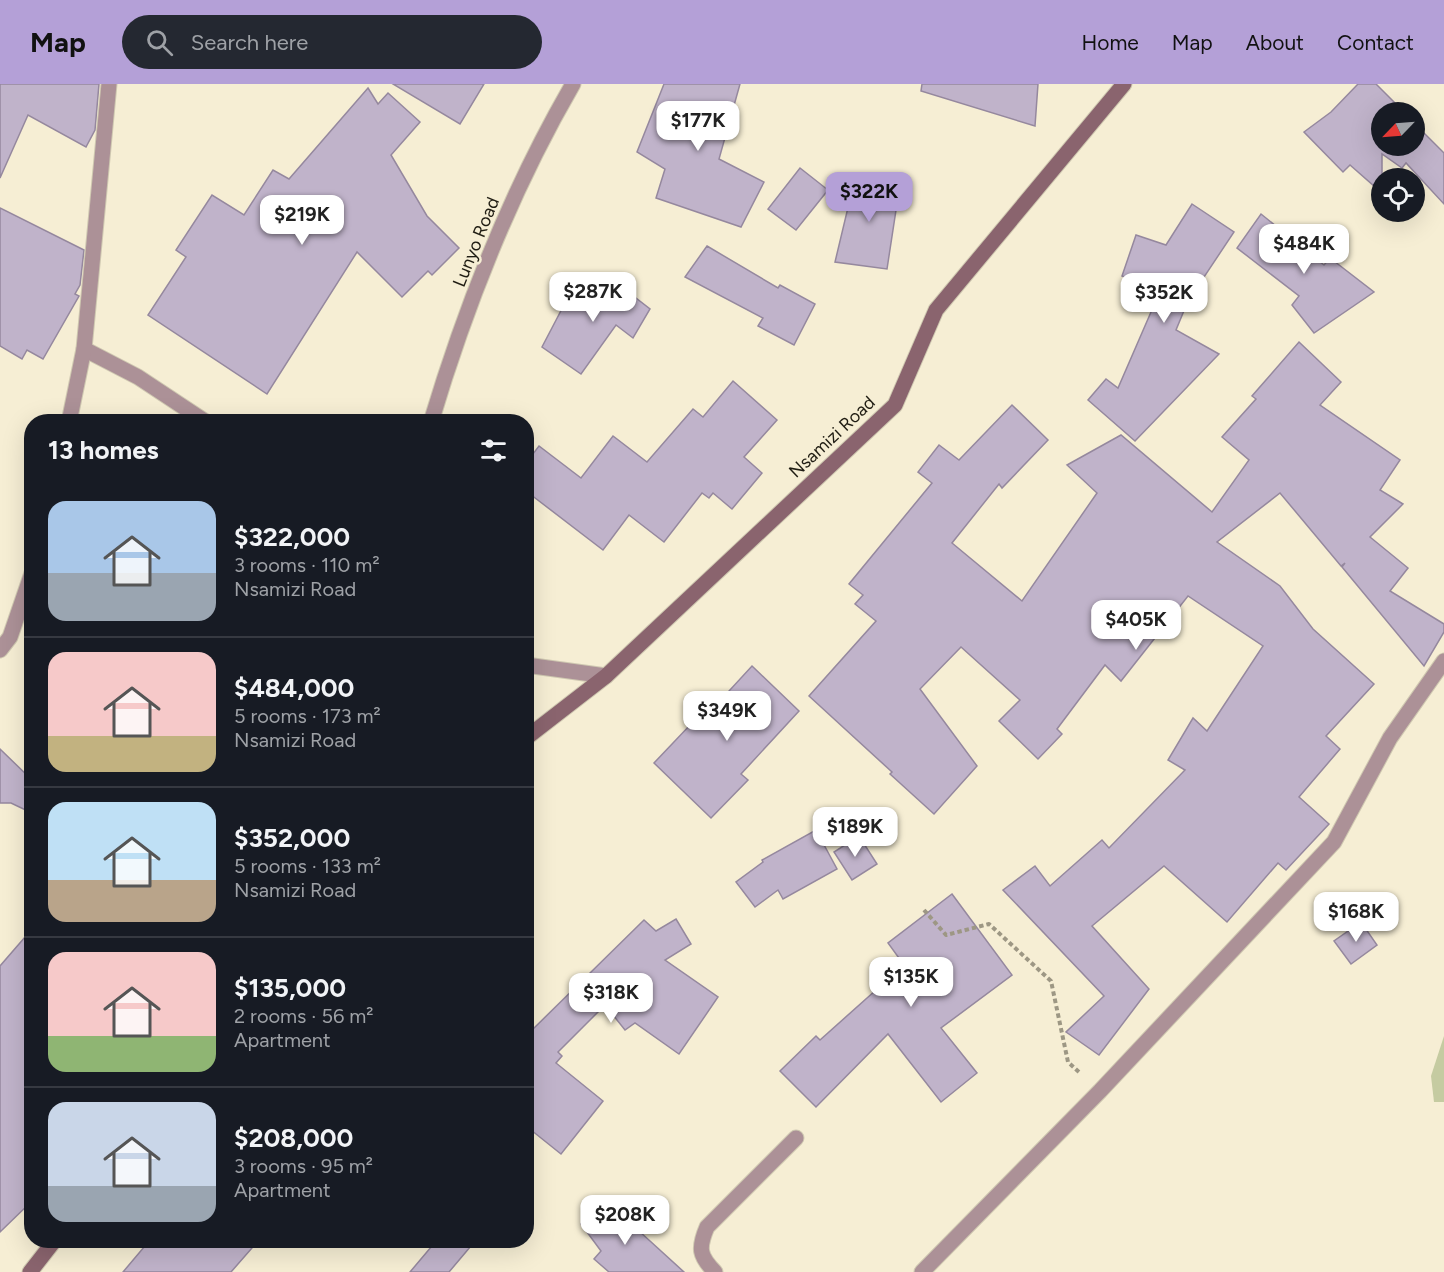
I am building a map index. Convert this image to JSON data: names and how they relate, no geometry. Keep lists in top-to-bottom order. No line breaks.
{"streets":{"street":["Lunyo Road","Nsamizi Road"]},"north":"bottom left","page":{"header":"Map","search":"Search here","nav":["Home","Map","About","Contact"],"price":["$177K","$322K","$219K","$484K","$287K","$352K","$405K","$349K","$189K","$168K","$135K","$318K","$208K"],"heading":"13 homes","list":[{"name":"$322,000","note":"3 rooms · 110 m² · Nsamizi Road"},{"name":"$484,000","note":"5 rooms · 173 m² · Nsamizi Road"},{"name":"$352,000","note":"5 rooms · 133 m² · Nsamizi Road"},{"name":"$135,000","note":"2 rooms · 56 m² · Apartment"},{"name":"$208,000","note":"3 rooms · 95 m² · Apartment"}]}}
